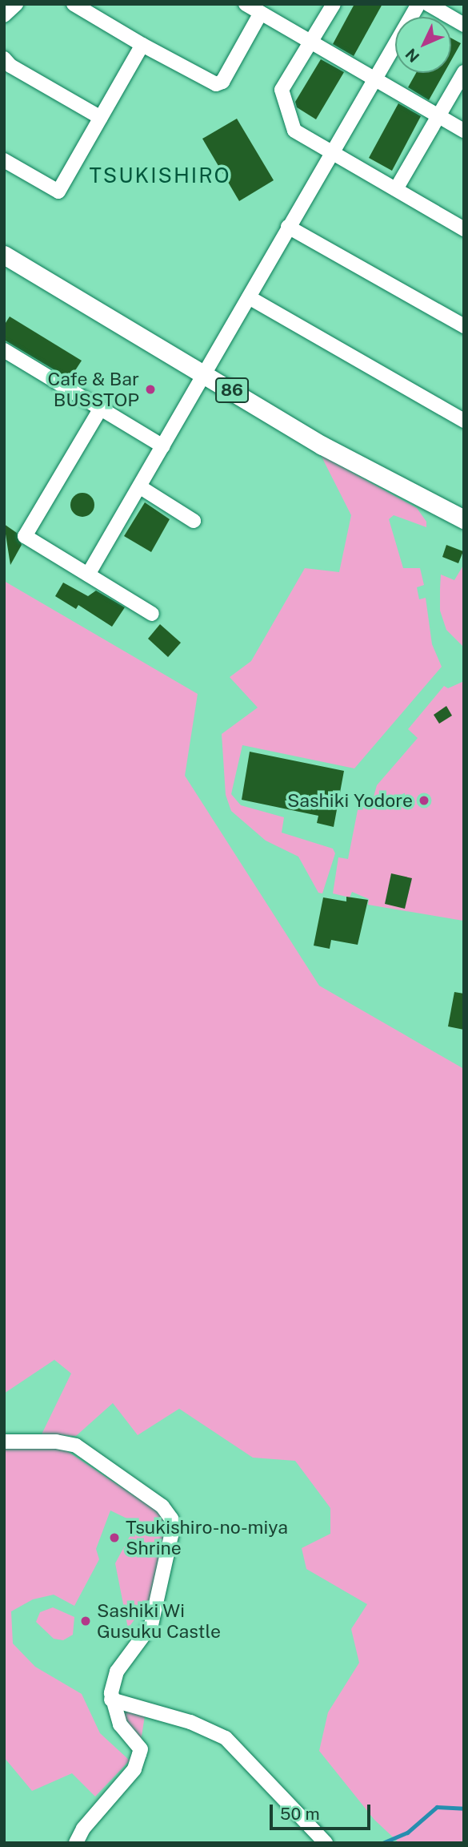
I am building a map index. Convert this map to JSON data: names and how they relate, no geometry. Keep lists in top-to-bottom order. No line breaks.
{"streets":{"main road":["86"]},"districts":["TSUKISHIRO"],"places":["Cafe & Bar BUSSTOP","Sashiki Yodore","Tsukishiro-no-miya Shrine","Sashiki Wi Gusuku Castle"],"scale_bar":"50 m","north":"bottom left"}
